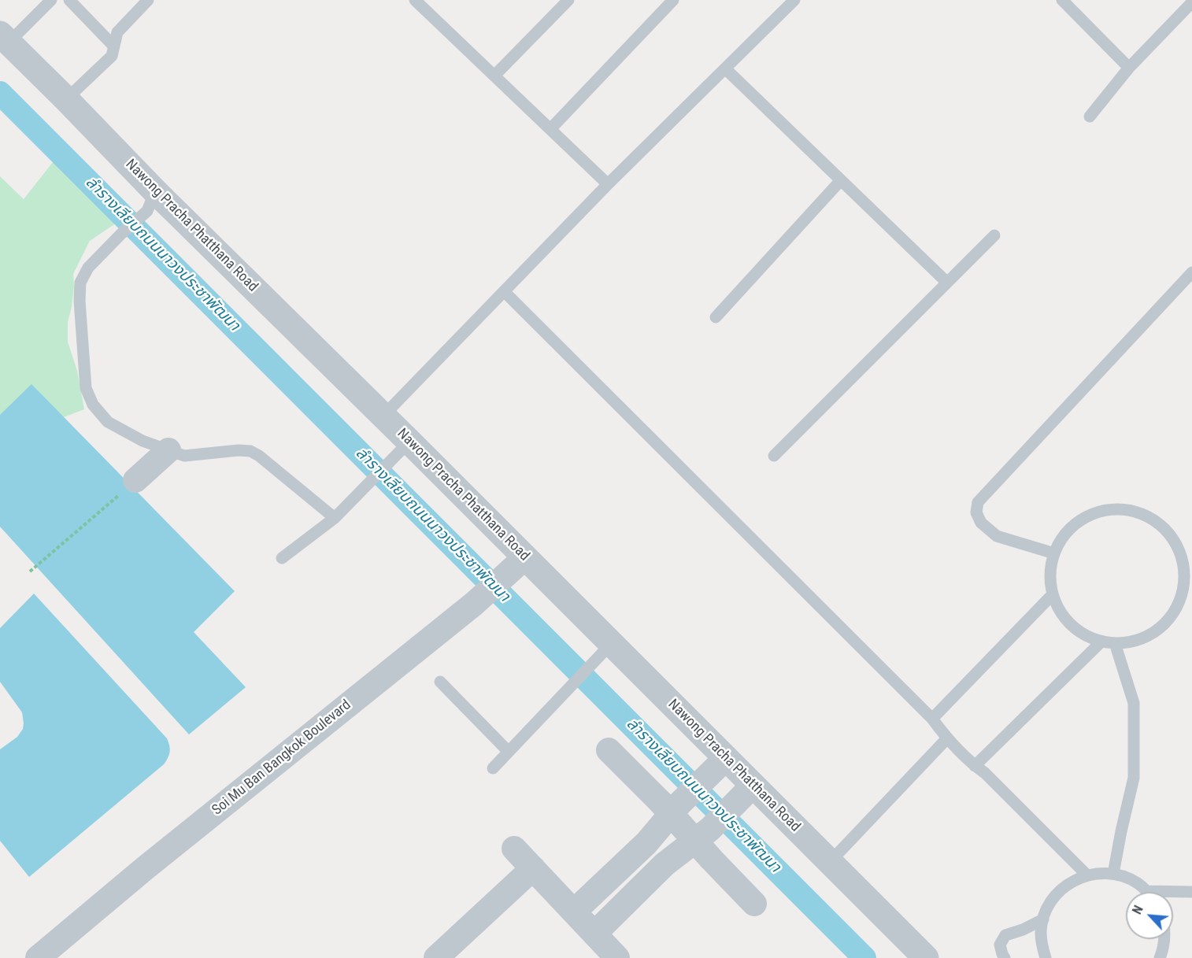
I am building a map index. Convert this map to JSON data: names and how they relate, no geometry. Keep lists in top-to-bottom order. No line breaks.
{"streets":{"street":["Nawong Pracha Phatthana Road","Soi Mu Ban Bangkok Boulevard"]},"crossings":[["Nawong Pracha Phatthana Road","Soi Mu Ban Bangkok Boulevard"]],"water":["ลำรางเลียบถนนนาวงประชาพัฒนา"],"north":"top left"}
